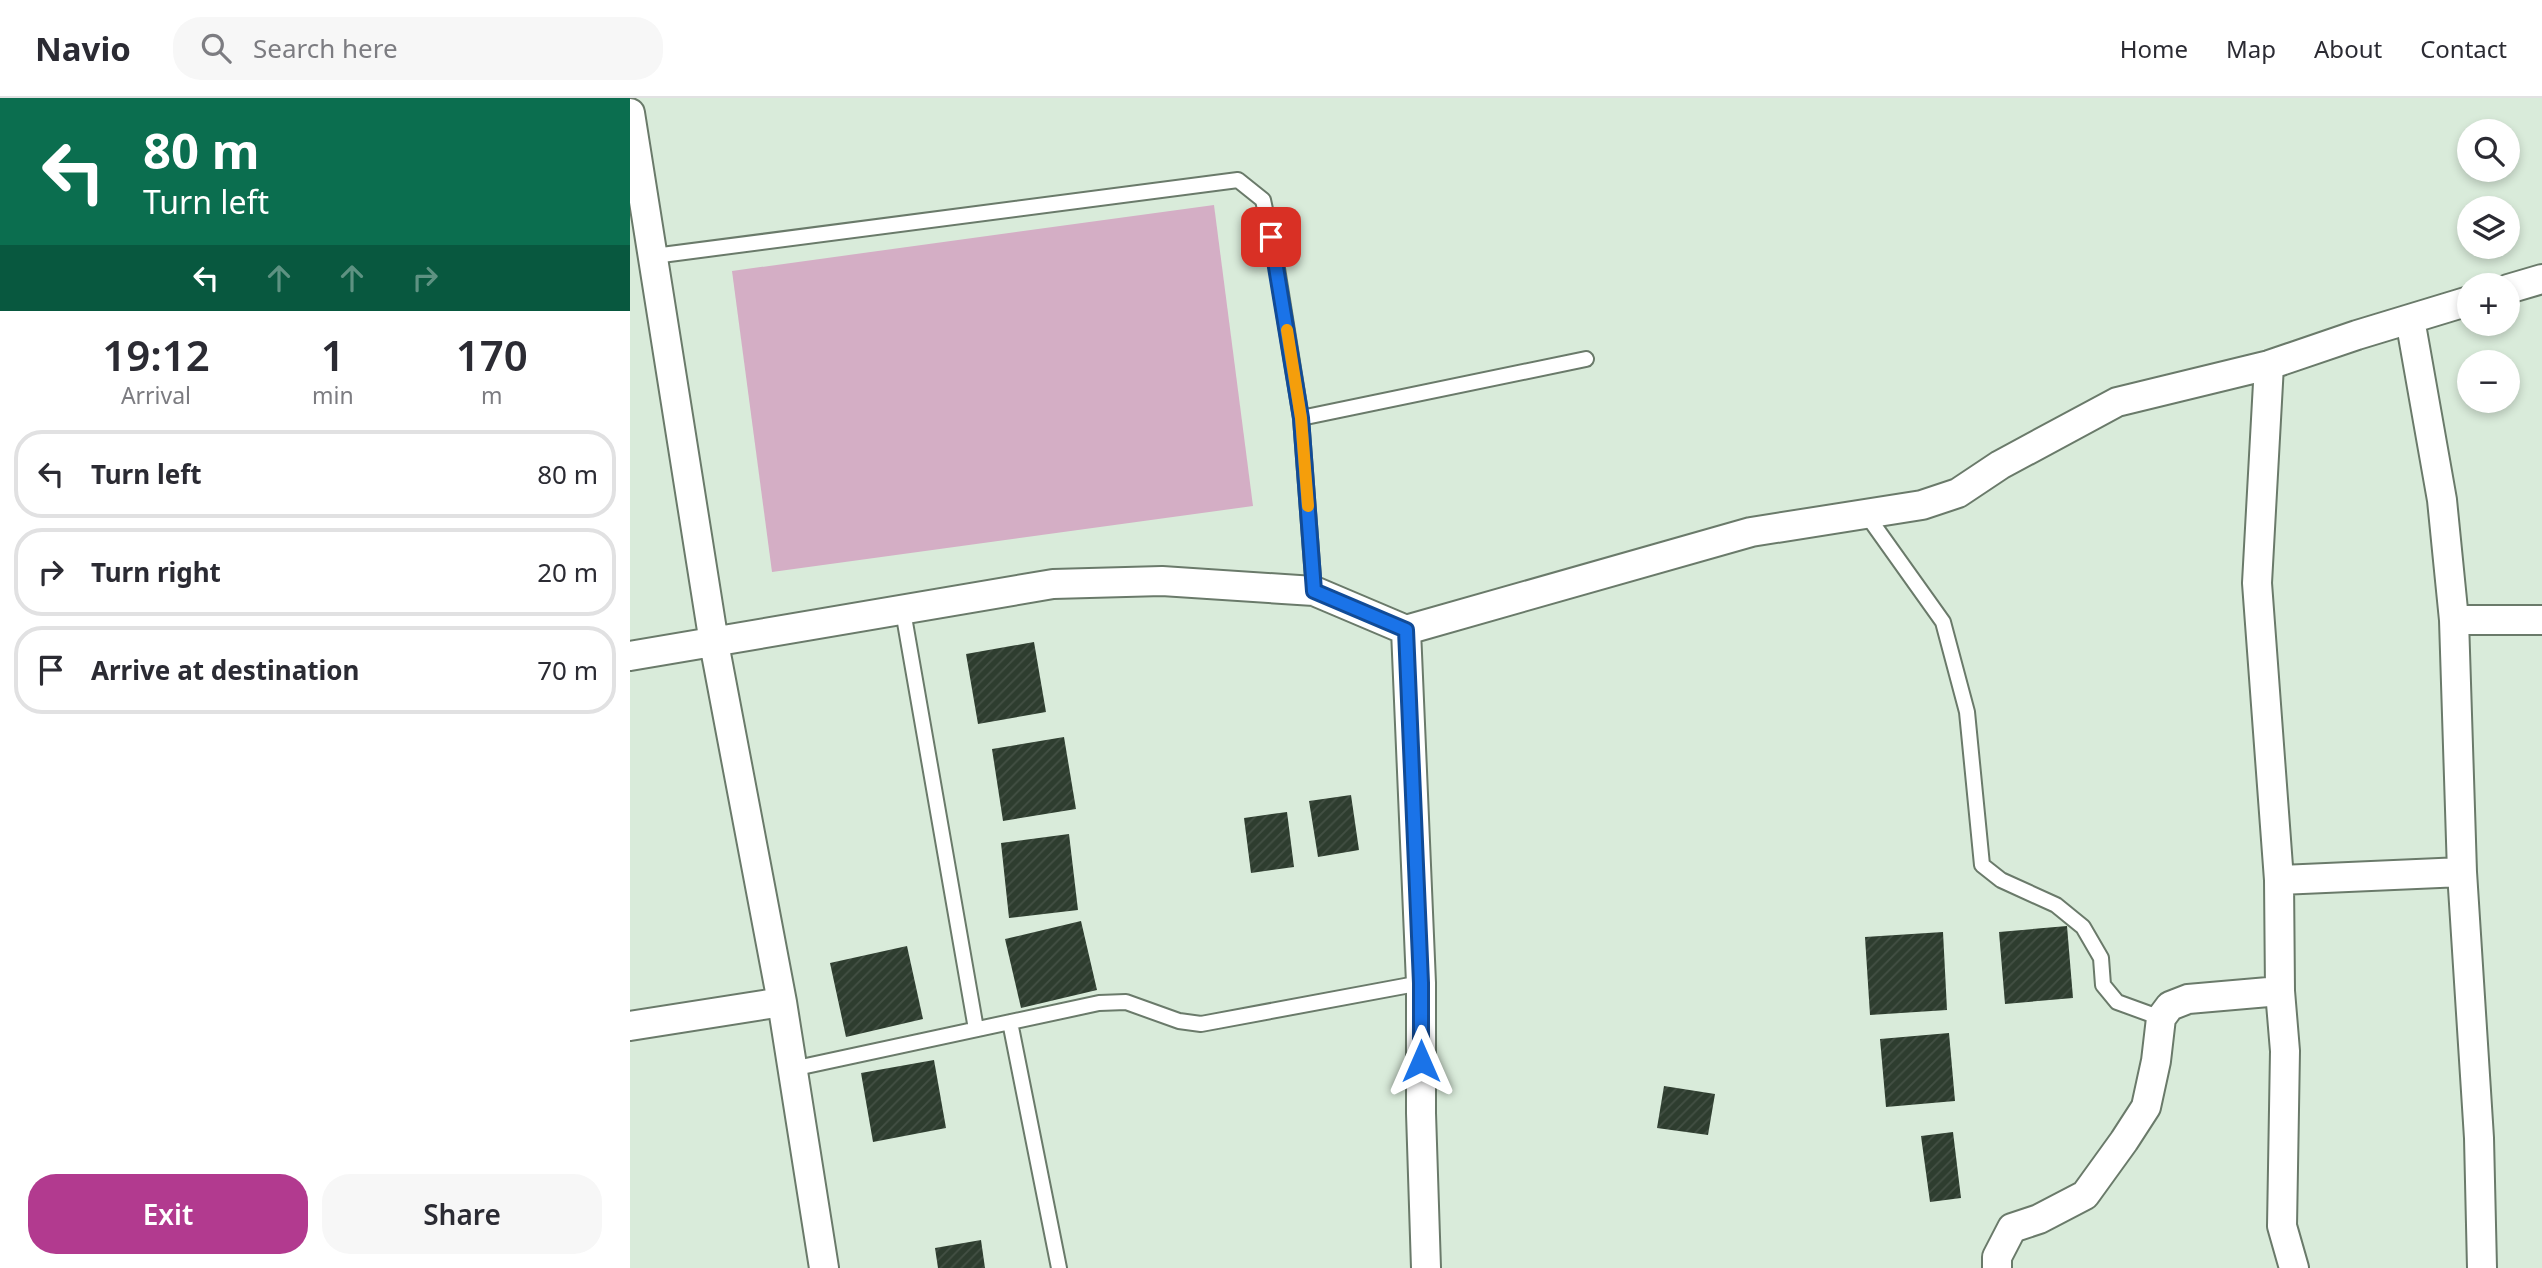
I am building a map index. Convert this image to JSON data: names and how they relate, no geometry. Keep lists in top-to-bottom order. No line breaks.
{"page":{"header":"Navio","search":"Search here","nav":["Home","Map","About","Contact"],"turn":["80 m","Turn left"],"map_buttons":["+","−"],"eta":["19:12","Arrival","1","min","170","m"],"list":[{"name":"Turn left","value":"80 m"},{"name":"Turn right","value":"20 m"},{"name":"Arrive at destination","value":"70 m"}],"buttons":["Exit","Share"]}}
